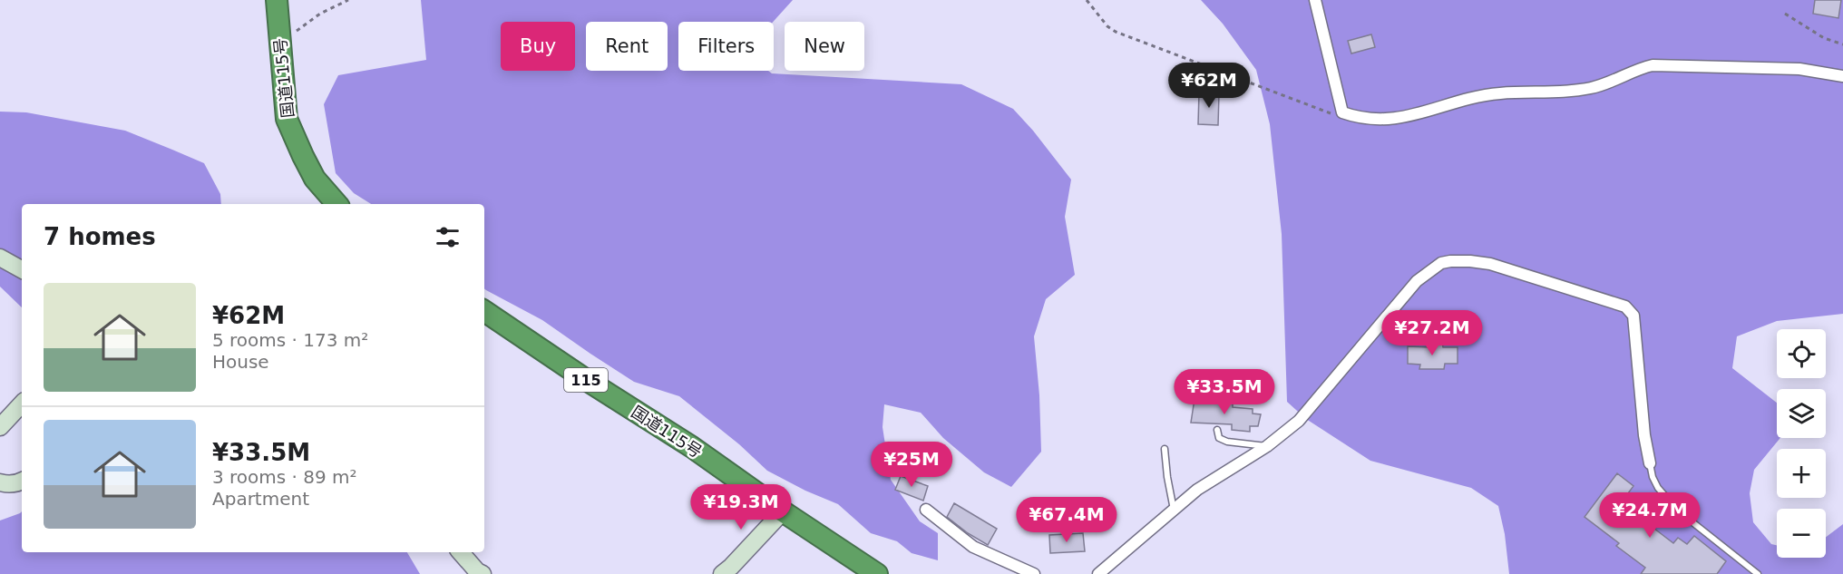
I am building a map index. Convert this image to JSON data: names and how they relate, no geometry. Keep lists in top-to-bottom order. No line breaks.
{"streets":{"highway":["国道115号","115"]},"page":{"chip":["Buy","Rent","Filters","New"],"price":["¥62M","¥27.2M","¥33.5M","¥25M","¥19.3M","¥24.7M","¥67.4M"],"heading":"7 homes","list":[{"name":"¥62M","note":"5 rooms · 173 m² · House"},{"name":"¥33.5M","note":"3 rooms · 89 m² · Apartment"}],"map_buttons":["+","−"]}}
